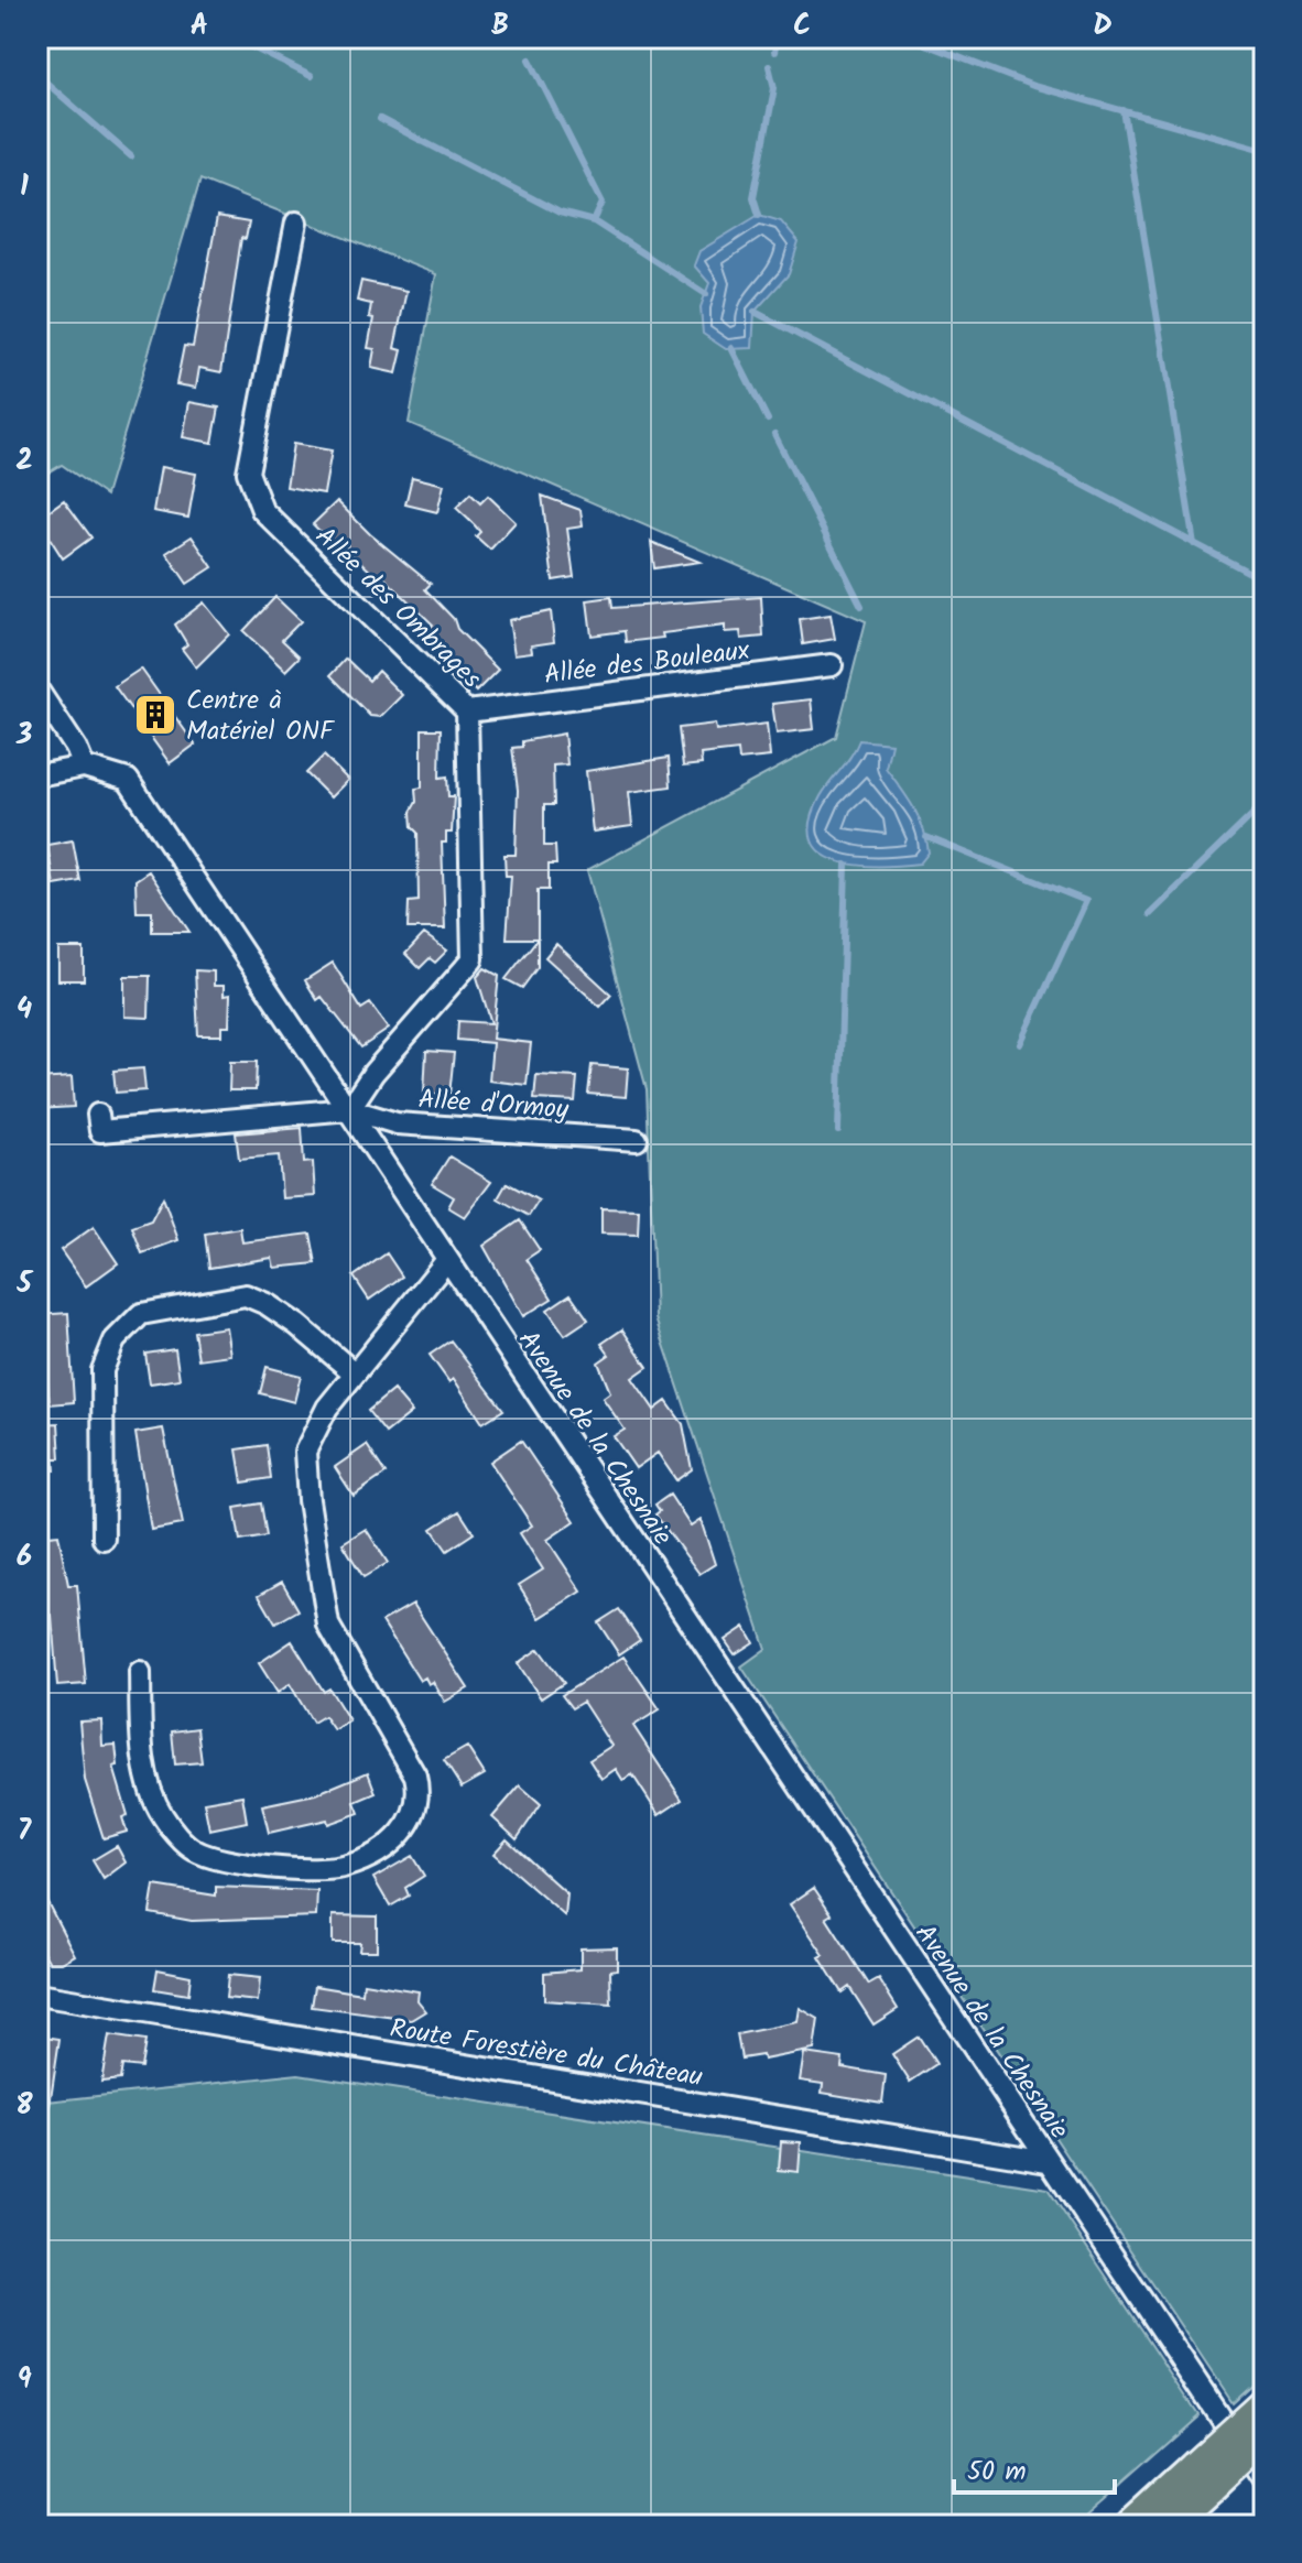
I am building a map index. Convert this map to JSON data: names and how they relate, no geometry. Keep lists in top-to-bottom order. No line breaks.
{"streets":{"street":["Allée des Ombrages","Allée des Bouleaux","Allée d'Ormoy","Avenue de la Chesnaie","Route Forestière du Château"]},"crossings":[["Allée des Ombrages","Allée des Bouleaux"],["Allée des Ombrages","Allée d'Ormoy"],["Allée des Ombrages","Avenue de la Chesnaie"],["Allée d'Ormoy","Avenue de la Chesnaie"],["Avenue de la Chesnaie","Route Forestière du Château"]],"places":{"building":["Centre à Matériel ONF"]},"scale_bar":"50 m","grid":{"columns":["A","B","C","D"],"rows":["1","2","3","4","5","6","7","8","9"]}}
